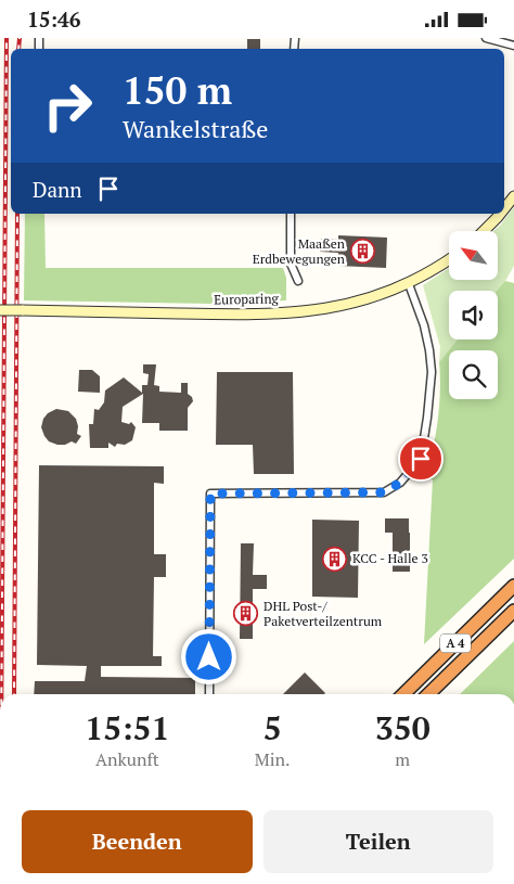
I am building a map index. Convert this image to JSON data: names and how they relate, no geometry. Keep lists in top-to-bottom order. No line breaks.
{"streets":{"highway":["A 4"],"street":["Europaring"]},"places":{"building":["Maaßen Erdbewegungen","KCC - Halle 3","DHL Post-/ Paketverteilzentrum"]},"north":"top left","page":{"status":"15:46","turn":["150 m","Wankelstraße"],"then":"Dann","eta":["15:51","Ankunft","5","Min.","350","m"],"buttons":["Beenden","Teilen"]}}
